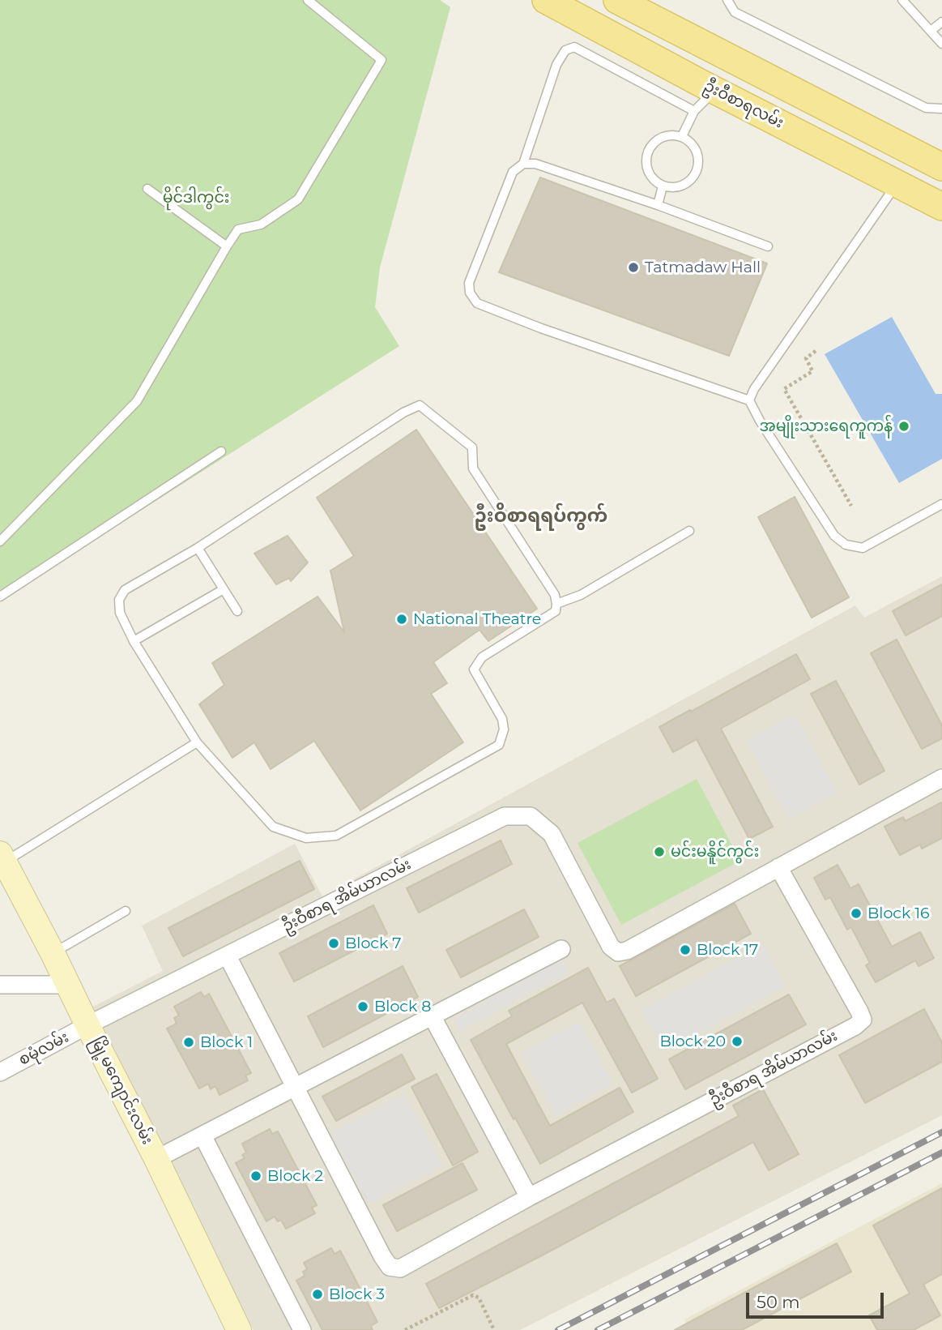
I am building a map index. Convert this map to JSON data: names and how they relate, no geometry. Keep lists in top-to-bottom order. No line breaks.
{"streets":{"main road":["ဦးဝီစာရလမ်း","မြို့မကျောင်းလမ်း"],"street":["ဦးဝီစာရ အိမ်ယာလမ်း","စမုံလမ်း"]},"crossings":[["ဦးဝီစာရ အိမ်ယာလမ်း","စမုံလမ်း"],["ဦးဝီစာရ အိမ်ယာလမ်း","မြို့မကျောင်းလမ်း"],["စမုံလမ်း","မြို့မကျောင်းလမ်း"]],"districts":["ဦးဝိစာရရပ်ကွက်"],"parks":["မိုင်ဒါကွင်း"],"places":["Tatmadaw Hall","အမျိုးသားရေကူကန်","National Theatre","မင်းမနိူင်ကွင်း","Block 16","Block 7","Block 17","Block 8","Block 20","Block 1","Block 2","Block 3"],"scale_bar":"50 m"}
